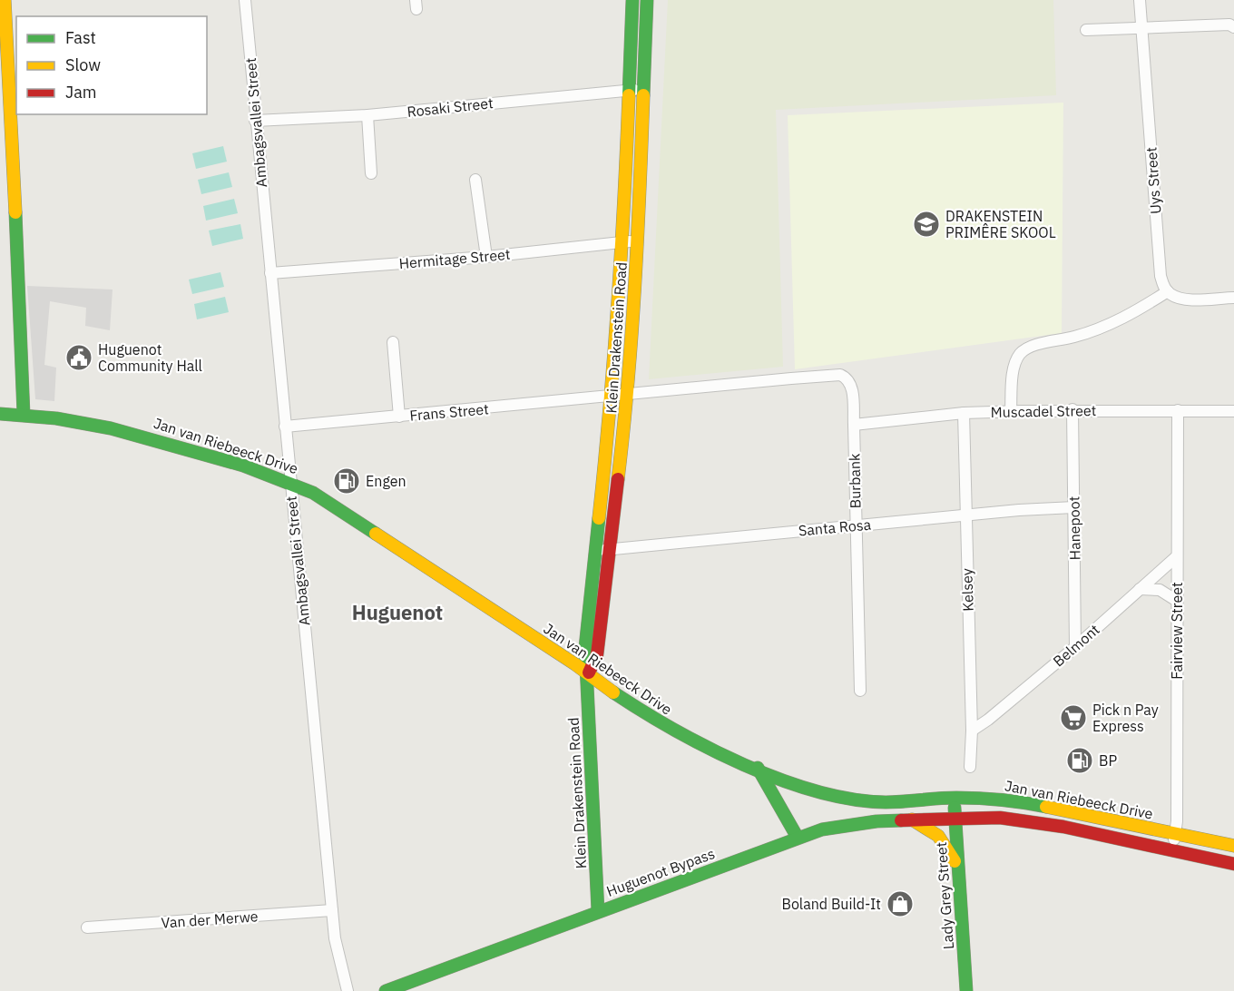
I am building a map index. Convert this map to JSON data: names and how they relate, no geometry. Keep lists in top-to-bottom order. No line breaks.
{"streets":{"main road":["Klein Drakenstein Road","Jan van Riebeeck Drive","Huguenot Bypass","Lady Grey Street"],"street":["Rosaki Street","Ambagsvallei Street","Uys Street","Hermitage Street","Muscadel Street","Frans Street","Burbank","Santa Rosa","Hanepoot","Kelsey","Fairview Street","Belmont","Van der Merwe"]},"crossings":[["Rosaki Street","Ambagsvallei Street"],["Rosaki Street","Klein Drakenstein Road"],["Ambagsvallei Street","Hermitage Street"],["Ambagsvallei Street","Frans Street"],["Ambagsvallei Street","Jan van Riebeeck Drive"],["Ambagsvallei Street","Van der Merwe"],["Hermitage Street","Klein Drakenstein Road"],["Klein Drakenstein Road","Frans Street"],["Klein Drakenstein Road","Jan van Riebeeck Drive"],["Klein Drakenstein Road","Burbank"],["Klein Drakenstein Road","Santa Rosa"],["Klein Drakenstein Road","Huguenot Bypass"],["Muscadel Street","Burbank"],["Muscadel Street","Hanepoot"],["Muscadel Street","Kelsey"],["Muscadel Street","Fairview Street"],["Frans Street","Burbank"],["Jan van Riebeeck Drive","Fairview Street"],["Jan van Riebeeck Drive","Huguenot Bypass"],["Jan van Riebeeck Drive","Lady Grey Street"],["Burbank","Santa Rosa"],["Santa Rosa","Hanepoot"],["Santa Rosa","Kelsey"],["Hanepoot","Belmont"],["Kelsey","Belmont"],["Fairview Street","Belmont"],["Huguenot Bypass","Lady Grey Street"]],"districts":["Huguenot"],"places":{"school or university":["DRAKENSTEIN PRIMÊRE SKOOL"],"public building":["Huguenot Community Hall"],"fuel station":["Engen","BP"],"supermarket":["Pick n Pay Express"],"shop":["Boland Build-It"]},"legend":["Fast","Slow","Jam"]}
